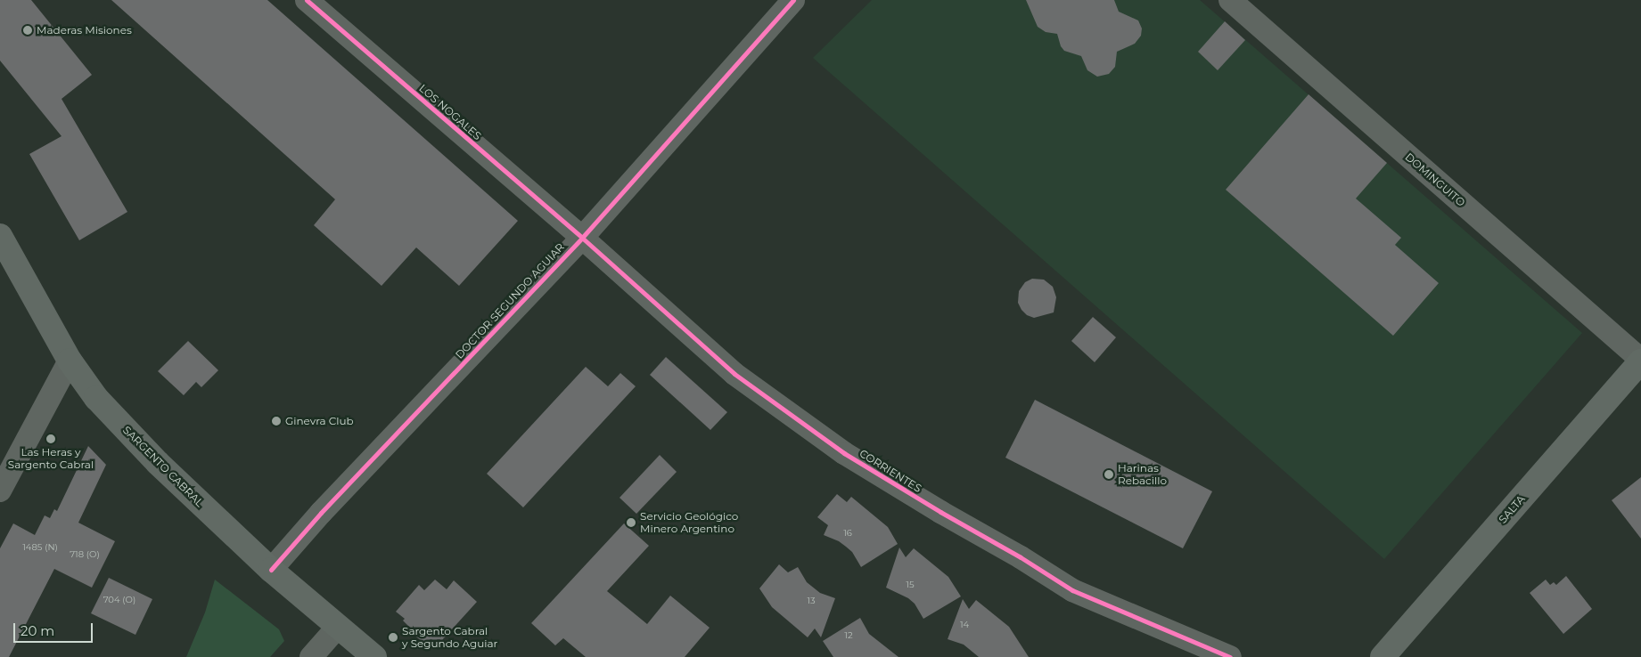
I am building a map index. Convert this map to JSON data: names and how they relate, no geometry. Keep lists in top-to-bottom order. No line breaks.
{"streets":{"main road":["SARGENTO CABRAL","SALTA"],"street":["LOS NOGALES","DOMINGUITO","DOCTOR SEGUNDO AGUIAR","CORRIENTES"]},"crossings":[["LOS NOGALES","DOCTOR SEGUNDO AGUIAR"],["LOS NOGALES","CORRIENTES"],["DOMINGUITO","SALTA"],["DOCTOR SEGUNDO AGUIAR","SARGENTO CABRAL"],["DOCTOR SEGUNDO AGUIAR","CORRIENTES"]],"places":["Maderas Misiones","Ginevra Club","Las Heras y Sargento Cabral","Harinas Rebacillo","Servicio Geológico Minero Argentino","Sargento Cabral y Segundo Aguiar"],"house_numbers":["16","1485 (N)","718 (O)","15","704 (O)","13","14","12"],"scale_bar":"20 m"}
